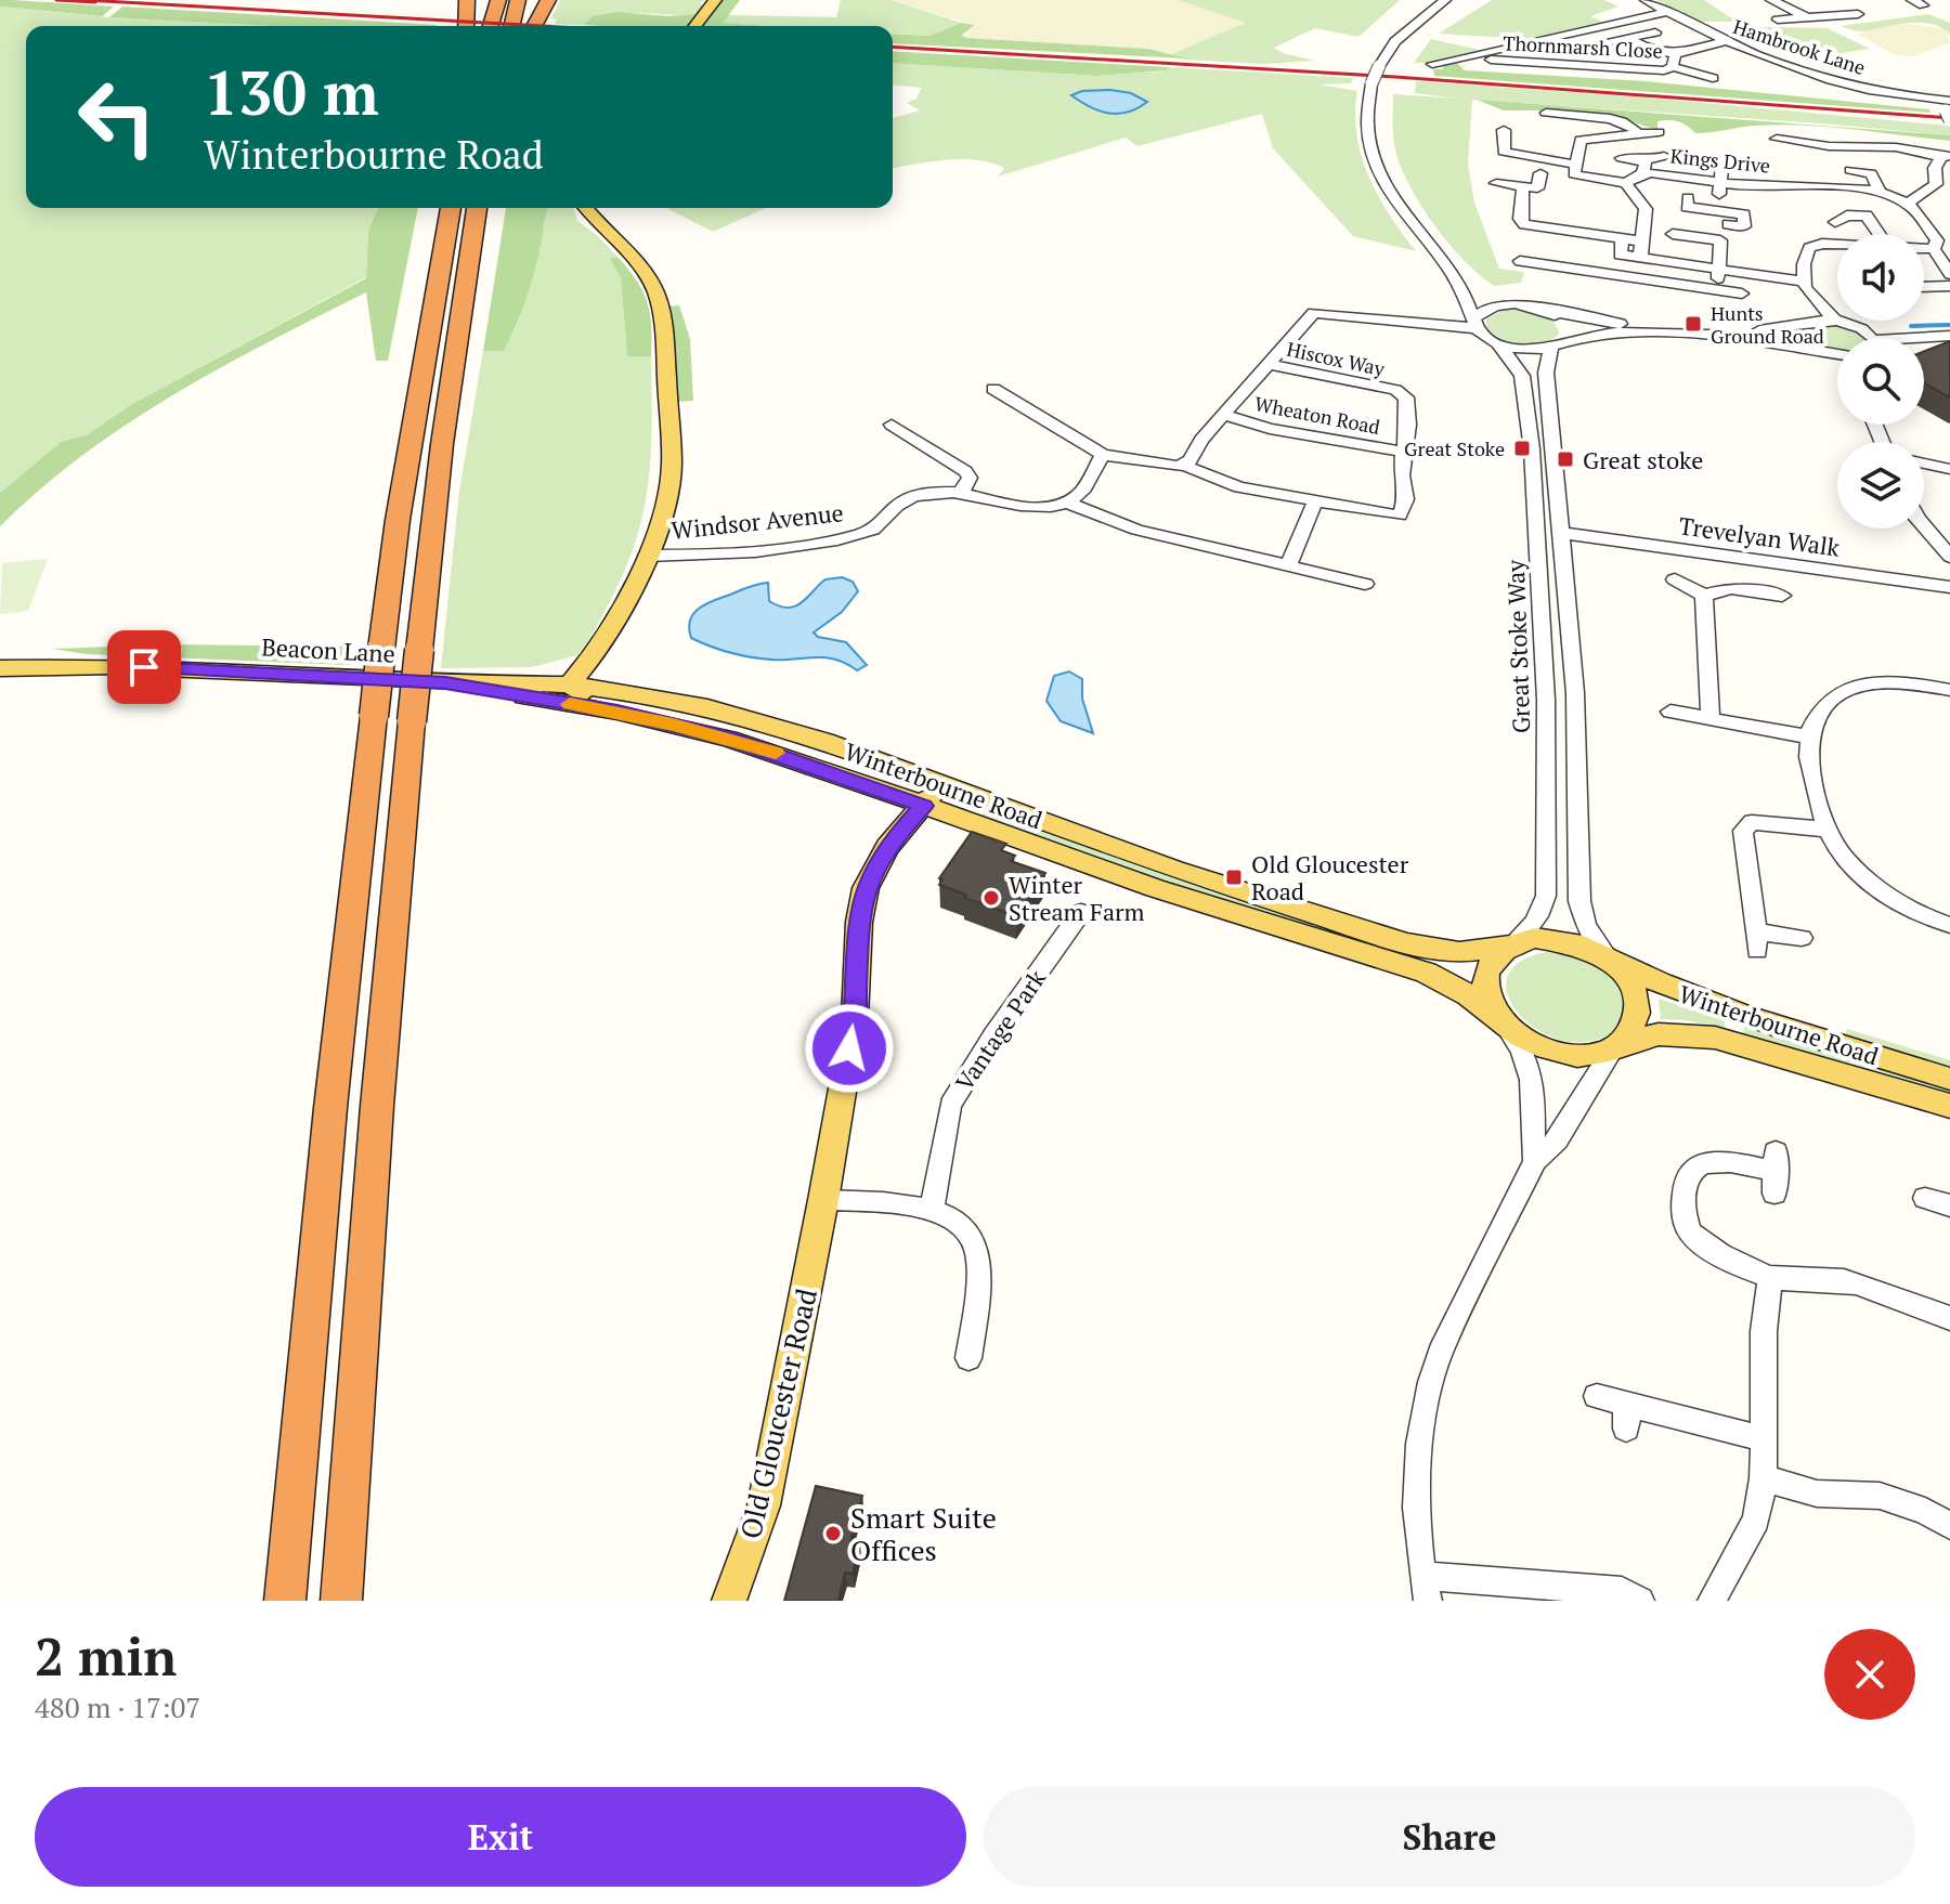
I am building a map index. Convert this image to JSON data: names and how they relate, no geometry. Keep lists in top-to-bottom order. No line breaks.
{"streets":{"main road":["Beacon Lane","Winterbourne Road","Old Gloucester Road"],"street":["Thornmarsh Close","Hambrook Lane","Kings Drive","Hiscox Way","Wheaton Road","Windsor Avenue","Trevelyan Walk","Great Stoke Way","Vantage Park"]},"crossings":[["Thornmarsh Close","Hambrook Lane"],["Hiscox Way","Wheaton Road"],["Trevelyan Walk","Great Stoke Way"],["Great Stoke Way","Winterbourne Road"],["Beacon Lane","Winterbourne Road"],["Winterbourne Road","Old Gloucester Road"]],"places":{"transit":["Hunts Ground Road","Great Stoke","Great stoke","Old Gloucester Road"],"other":["Winter Stream Farm","Smart Suite Offices"]},"page":{"turn":["130 m","Winterbourne Road"],"heading":["2 min","480 m · 17:07"],"buttons":["Exit","Share"]}}
